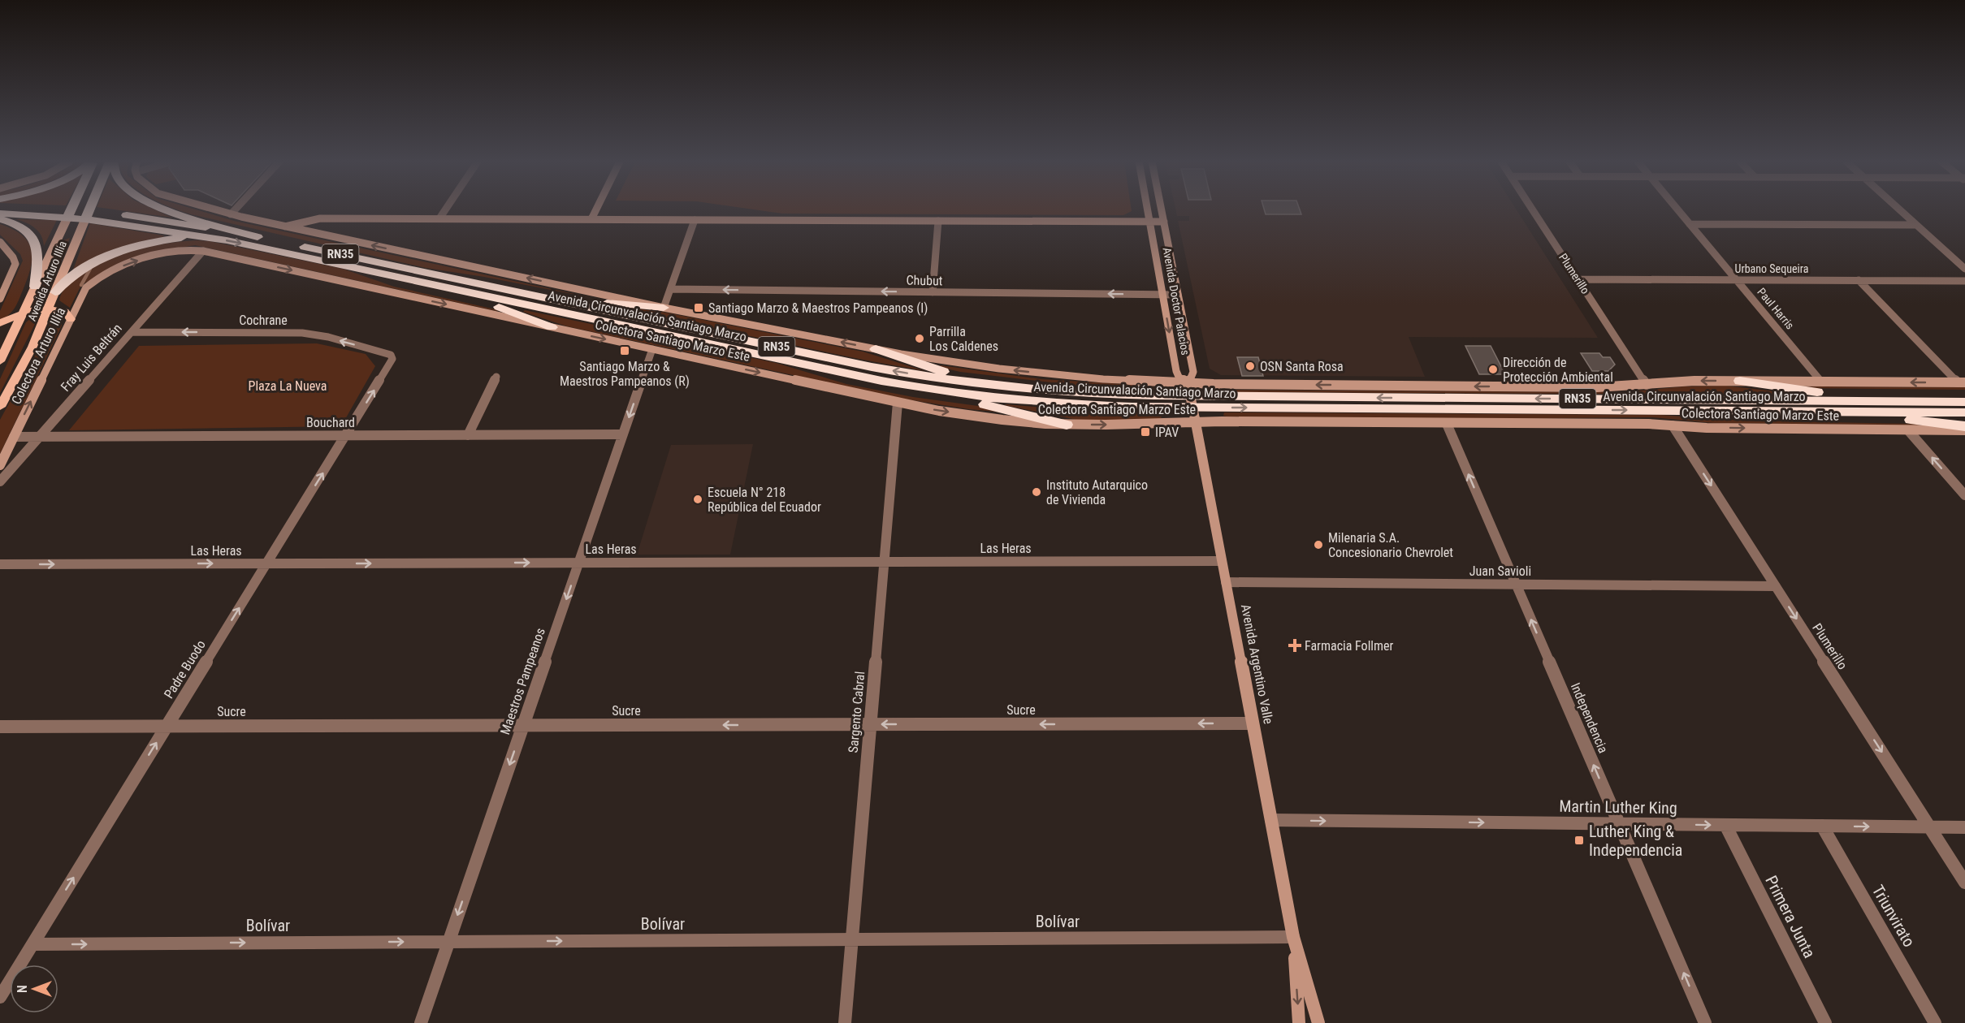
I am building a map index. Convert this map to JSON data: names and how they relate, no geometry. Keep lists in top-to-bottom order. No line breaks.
{"streets":{"highway":["RN35","Avenida Arturo Illia","Avenida Circunvalación Santiago Marzo"],"street":["Urbano Sequeira","Plumerillo","Chubut","Avenida Doctor Palacios","Paul Harris","Cochrane","Colectora Santiago Marzo Este","Colectora Arturo Illia","Fray Luis Beltrán","Bouchard","Las Heras","Juan Savioli","Avenida Argentino Valle","Padre Buodo","Maestros Pampeanos","Sucre","Sargento Cabral","Independencia","Martin Luther King","Triunvirato","Primera Junta","Bolívar"]},"crossings":[["Urbano Sequeira","Plumerillo"],["Urbano Sequeira","Paul Harris"],["Plumerillo","Colectora Santiago Marzo Este"],["Plumerillo","Juan Savioli"],["Plumerillo","Martin Luther King"],["Chubut","Avenida Doctor Palacios"],["Avenida Arturo Illia","Avenida Circunvalación Santiago Marzo"],["Avenida Doctor Palacios","Avenida Circunvalación Santiago Marzo"],["Avenida Doctor Palacios","Colectora Santiago Marzo Este"],["Avenida Doctor Palacios","Avenida Argentino Valle"],["Paul Harris","Colectora Santiago Marzo Este"],["Avenida Circunvalación Santiago Marzo","Colectora Santiago Marzo Este"],["Avenida Circunvalación Santiago Marzo","Avenida Argentino Valle"],["Cochrane","Fray Luis Beltrán"],["Cochrane","Padre Buodo"],["Colectora Santiago Marzo Este","Colectora Arturo Illia"],["Colectora Santiago Marzo Este","Fray Luis Beltrán"],["Colectora Santiago Marzo Este","Avenida Argentino Valle"],["Colectora Santiago Marzo Este","Maestros Pampeanos"],["Colectora Santiago Marzo Este","Sargento Cabral"],["Colectora Santiago Marzo Este","Independencia"],["Colectora Arturo Illia","Bouchard"],["Fray Luis Beltrán","Bouchard"],["Bouchard","Padre Buodo"],["Bouchard","Maestros Pampeanos"],["Las Heras","Avenida Argentino Valle"],["Las Heras","Padre Buodo"],["Las Heras","Maestros Pampeanos"],["Las Heras","Sargento Cabral"],["Juan Savioli","Avenida Argentino Valle"],["Juan Savioli","Independencia"],["Avenida Argentino Valle","Sucre"],["Avenida Argentino Valle","Martin Luther King"],["Avenida Argentino Valle","Bolívar"],["Padre Buodo","Sucre"],["Padre Buodo","Bolívar"],["Maestros Pampeanos","Sucre"],["Maestros Pampeanos","Bolívar"],["Sucre","Sargento Cabral"],["Sargento Cabral","Bolívar"],["Independencia","Martin Luther King"],["Martin Luther King","Triunvirato"],["Martin Luther King","Primera Junta"]],"one_way":["Plumerillo","Cochrane","Colectora Arturo Illia","Las Heras","Padre Buodo","Maestros Pampeanos","Sucre","Independencia","Martin Luther King","Bolívar"],"parks":["Plaza La Nueva"],"places":{"transit":["Santiago Marzo & Maestros Pampeanos (I)","Santiago Marzo & Maestros Pampeanos (R)","IPAV","Luther King & Independencia"],"other":["Parrilla Los Caldenes","OSN Santa Rosa","Dirección de Protección Ambiental","Instituto Autarquico de Vivienda","Escuela N° 218 República del Ecuador","Milenaria S.A. Concesionario Chevrolet"],"health":["Farmacia Follmer"]},"north":"left"}
